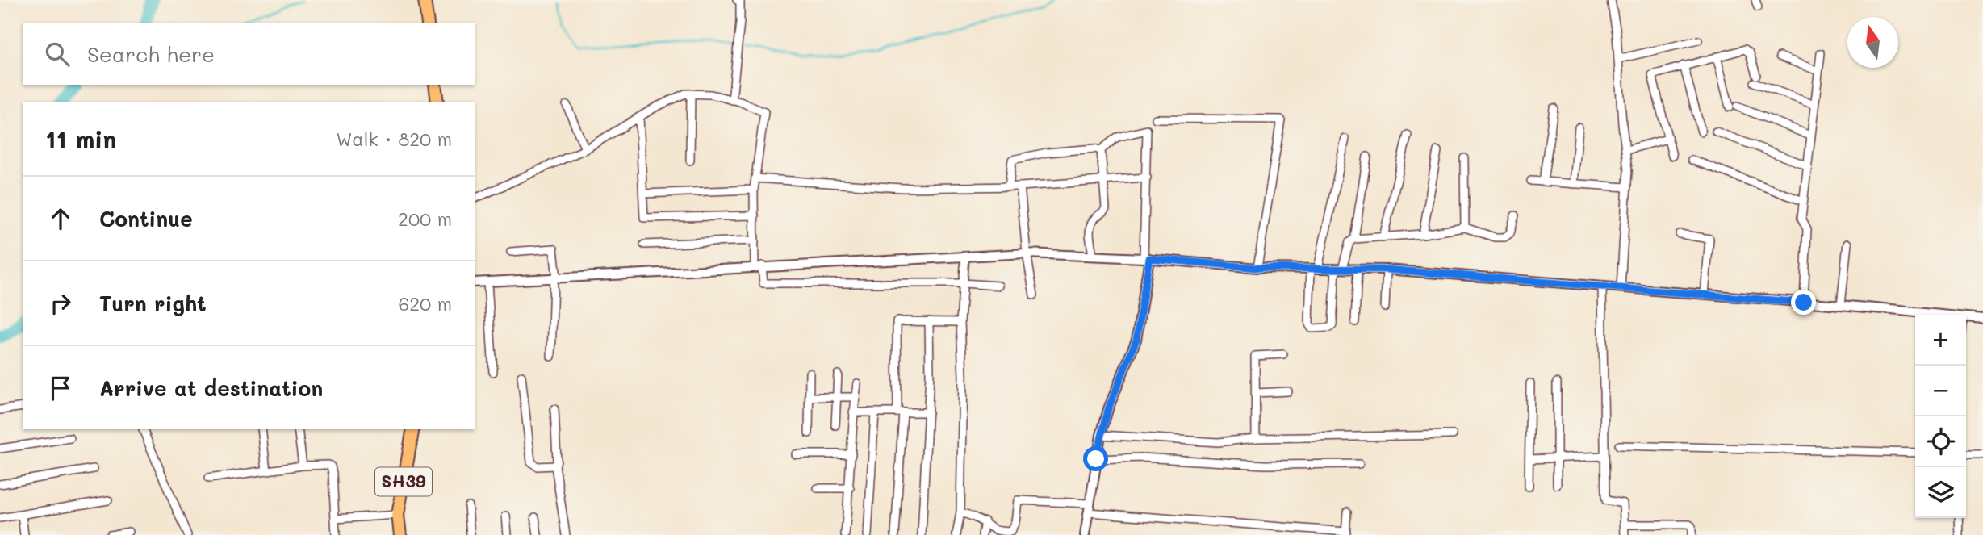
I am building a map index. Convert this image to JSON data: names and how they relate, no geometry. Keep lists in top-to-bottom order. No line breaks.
{"streets":{"main road":["SH39"]},"north":"top","page":{"search":"Search here","heading":["11 min","Walk · 820 m"],"list":[["Continue","200 m"],["Turn right","620 m"],"Arrive at destination"],"map_buttons":["+","−"]}}
